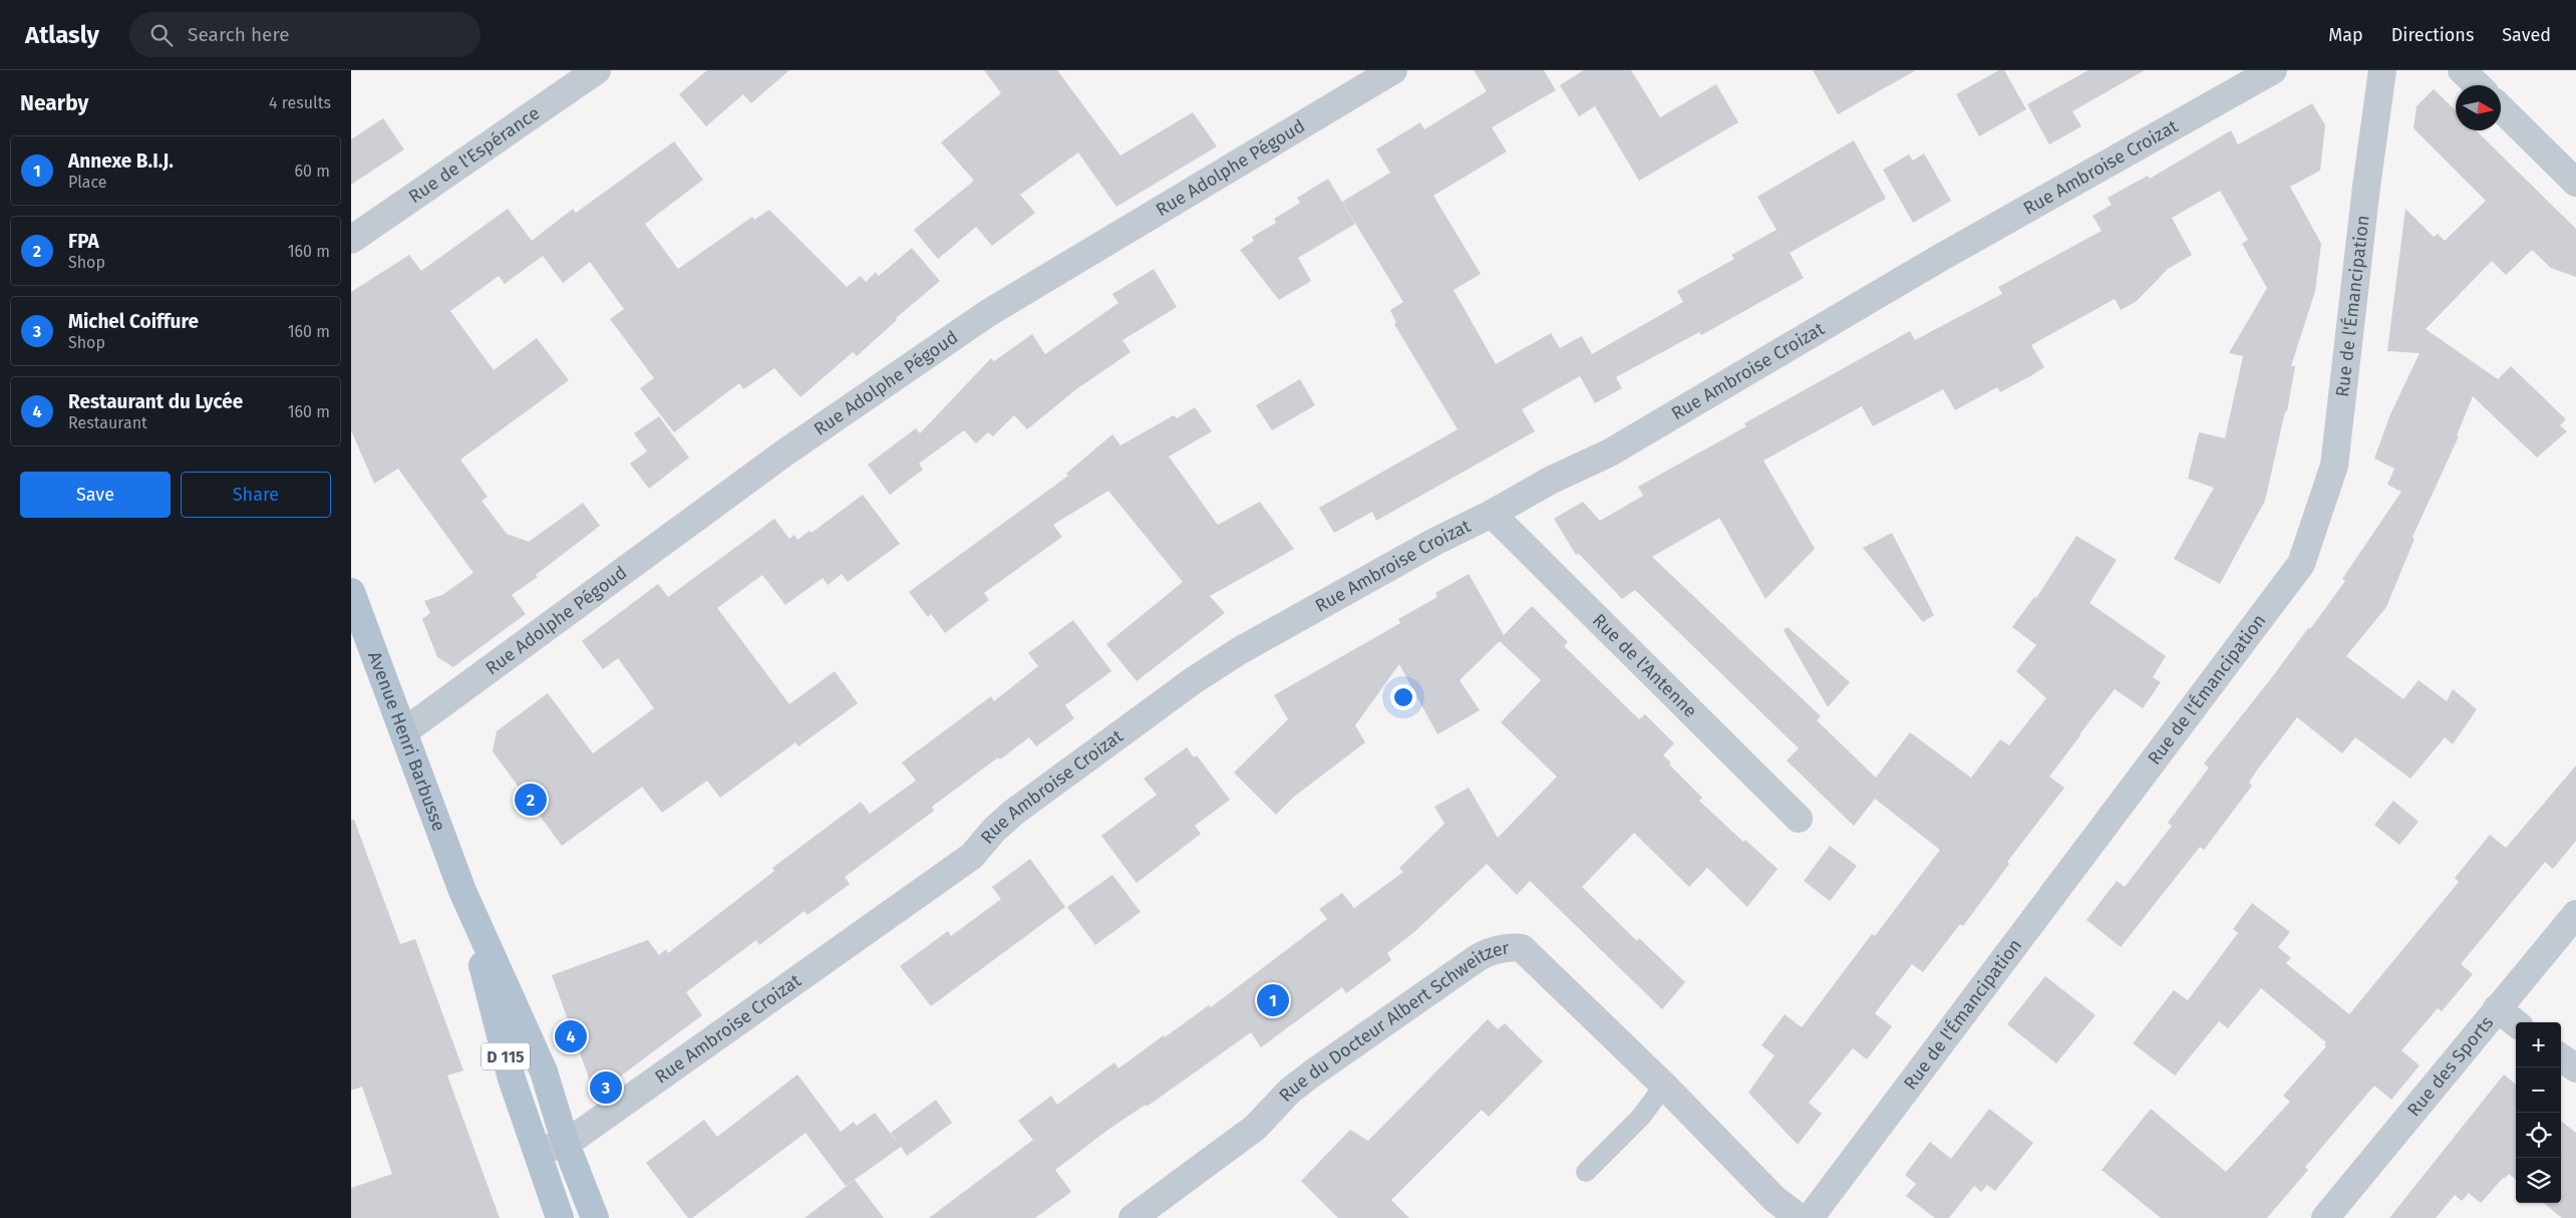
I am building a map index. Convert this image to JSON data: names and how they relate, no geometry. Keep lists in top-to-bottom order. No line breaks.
{"streets":{"main road":["Avenue Henri Barbusse","D 115"],"street":["Rue de l'Espérance","Rue Adolphe Pégoud","Rue Ambroise Croizat","Rue de l'Émancipation","Rue de l'Antenne","Rue du Docteur Albert Schweitzer","Rue des Sports"]},"crossings":[["Rue Adolphe Pégoud","Avenue Henri Barbusse"],["Rue Ambroise Croizat","Rue de l'Antenne"],["Rue Ambroise Croizat","Avenue Henri Barbusse"]],"north":"right","page":{"header":"Atlasly","search":"Search here","nav":["Map","Directions","Saved"],"heading":["Nearby","4 results"],"list":[{"mark":"1","name":"Annexe B.I.J.","note":"Place","value":"60 m"},{"mark":"2","name":"FPA","note":"Shop","value":"160 m"},{"mark":"3","name":"Michel Coiffure","note":"Shop","value":"160 m"},{"mark":"4","name":"Restaurant du Lycée","note":"Restaurant","value":"160 m"}],"buttons":["Save","Share"],"pins":["2","1","4","3"],"map_buttons":["+","−"]}}
